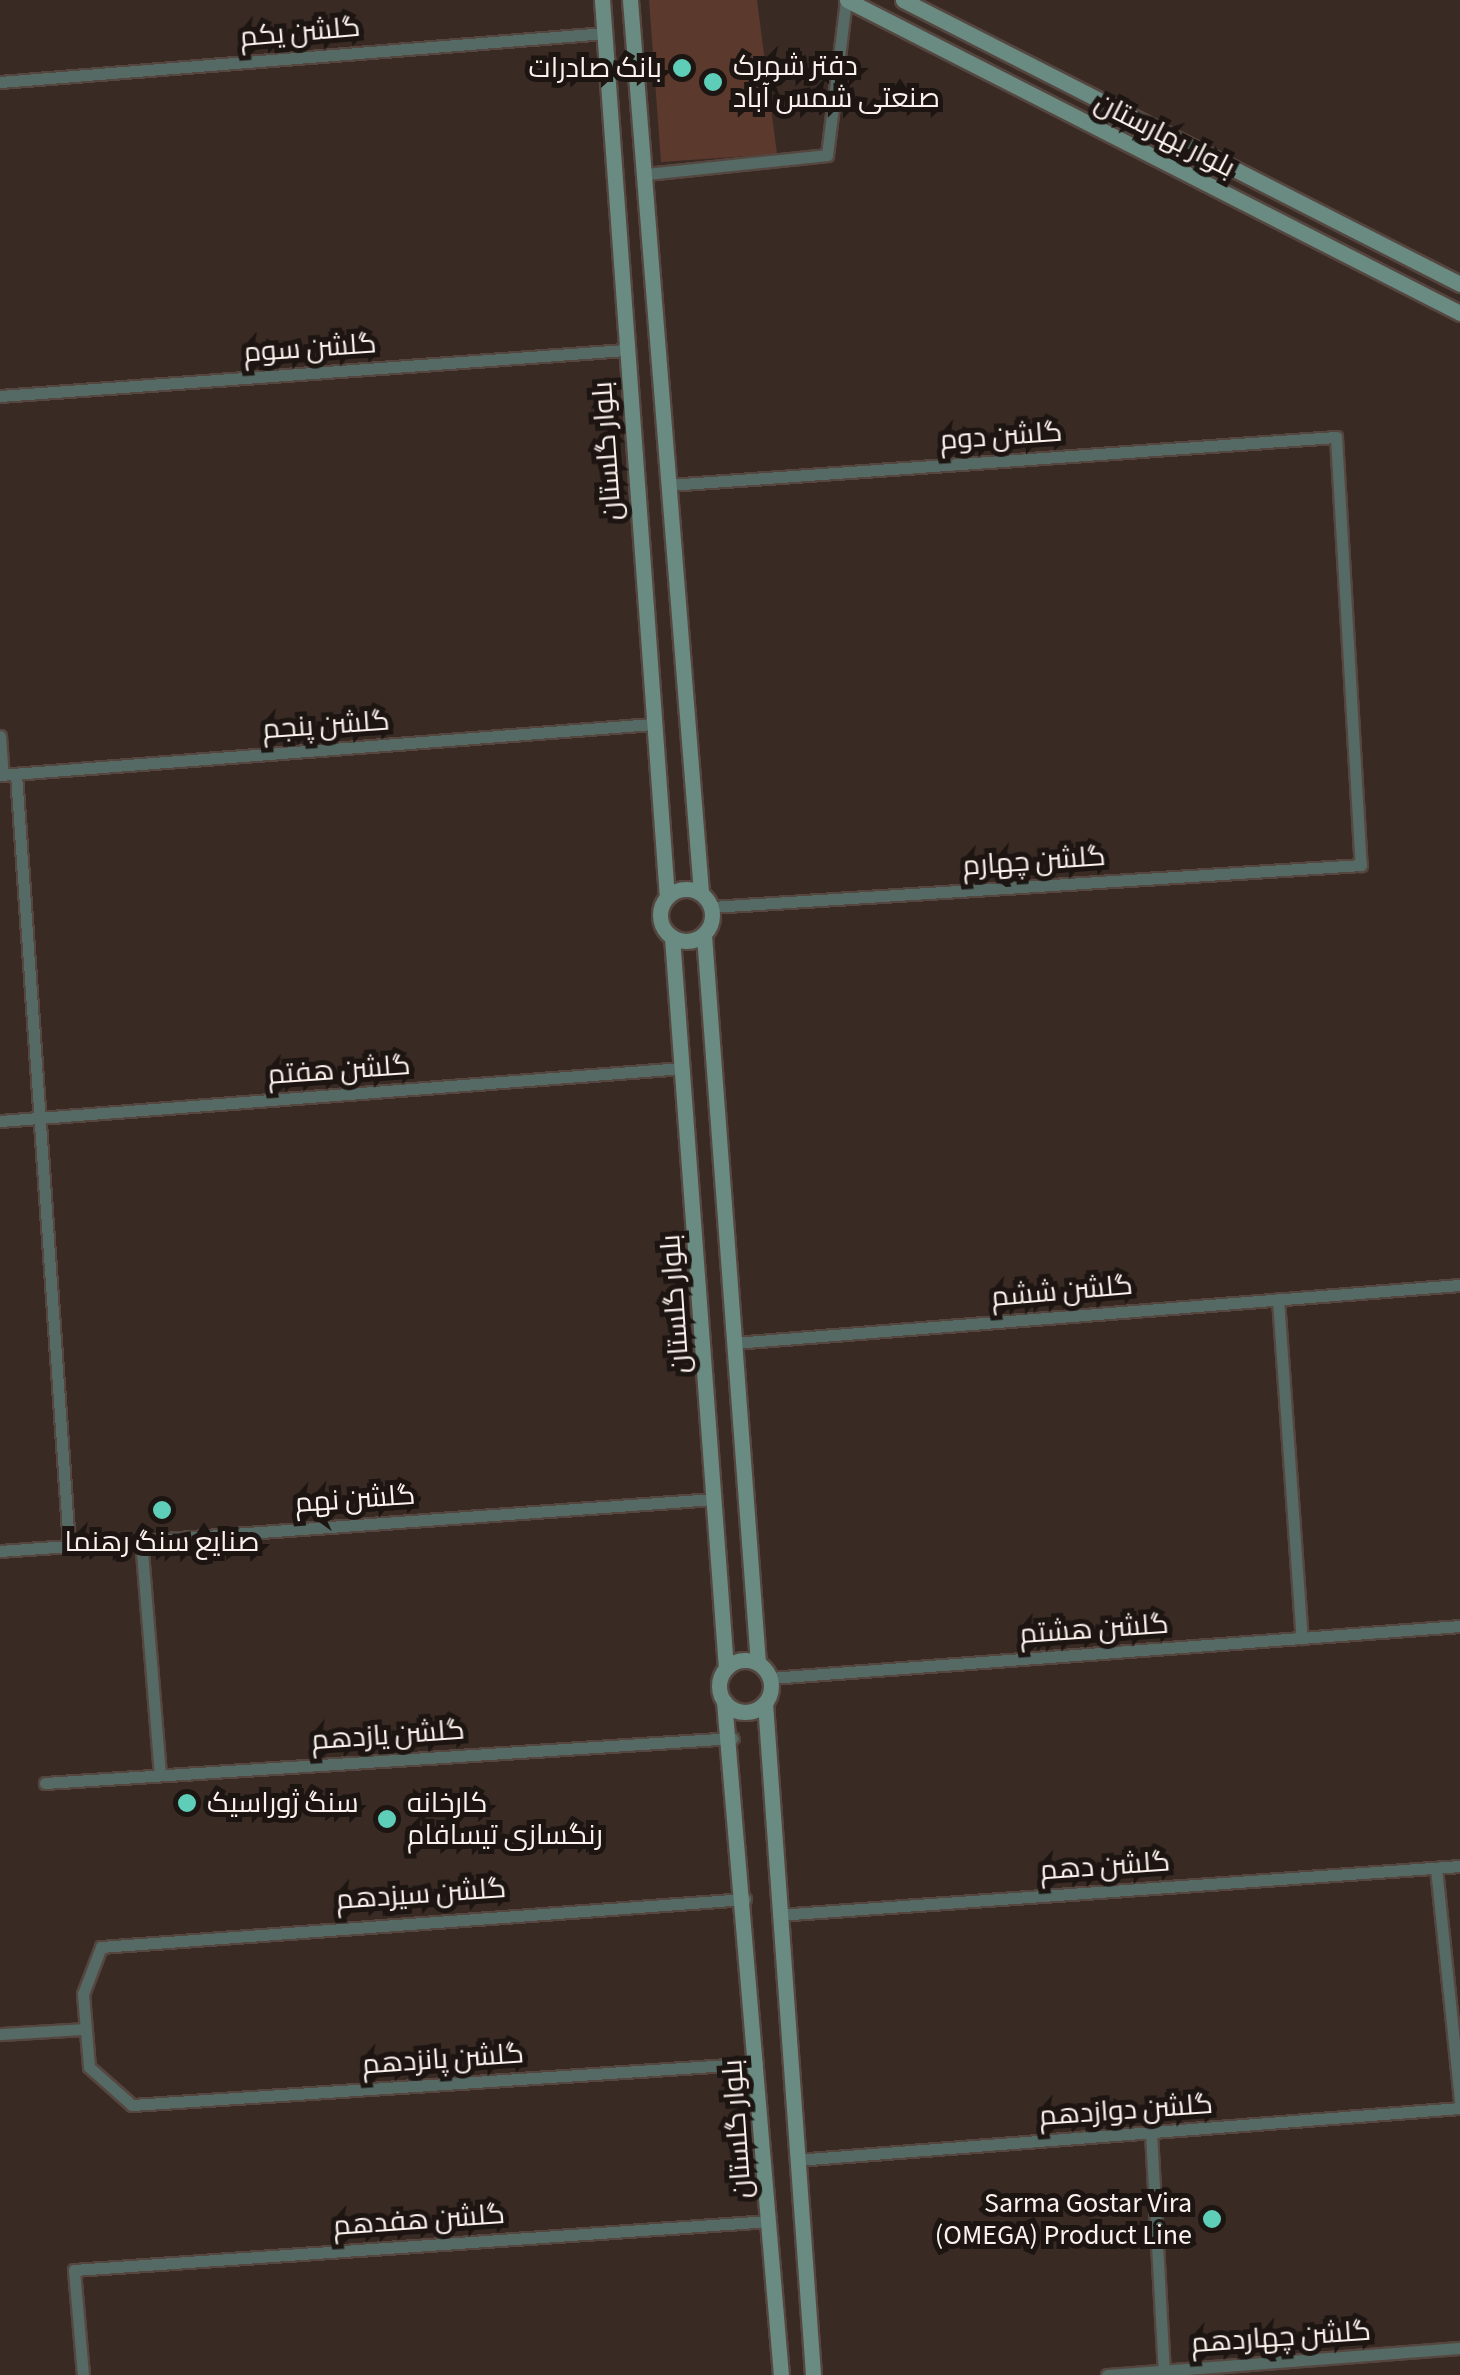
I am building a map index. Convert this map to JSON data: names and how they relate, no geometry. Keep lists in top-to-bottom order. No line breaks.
{"streets":{"street":["گلشن یکم","بلوار بهارستان","گلشن سوم","گلشن دوم","بلوار گلستان","گلشن پنجم","گلشن چهارم","گلشن هفتم","گلشن ششم","گلشن نهم","گلشن هشتم","گلشن یازدهم","گلشن دهم","گلشن سیزدهم","گلشن پانزدهم","گلشن دوازدهم","گلشن هفدهم","گلشن چهاردهم"]},"crossings":[["گلشن یکم","بلوار گلستان"],["گلشن سوم","بلوار گلستان"],["گلشن دوم","گلشن چهارم"],["بلوار گلستان","گلشن پنجم"],["بلوار گلستان","گلشن چهارم"],["بلوار گلستان","گلشن هفتم"],["بلوار گلستان","گلشن ششم"],["بلوار گلستان","گلشن نهم"],["بلوار گلستان","گلشن هشتم"],["بلوار گلستان","گلشن یازدهم"],["بلوار گلستان","گلشن دهم"],["بلوار گلستان","گلشن سیزدهم"],["بلوار گلستان","گلشن پانزدهم"],["بلوار گلستان","گلشن دوازدهم"],["بلوار گلستان","گلشن هفدهم"],["گلشن سیزدهم","گلشن پانزدهم"]],"places":["بانک صادرات","دفتر شهرک صنعتی شمس آباد","صنایع سنگ رهنما","سنگ ژوراسیک","کارخانه رنگسازی تیسافام","Sarma Gostar Vira (OMEGA) Product Line"]}
